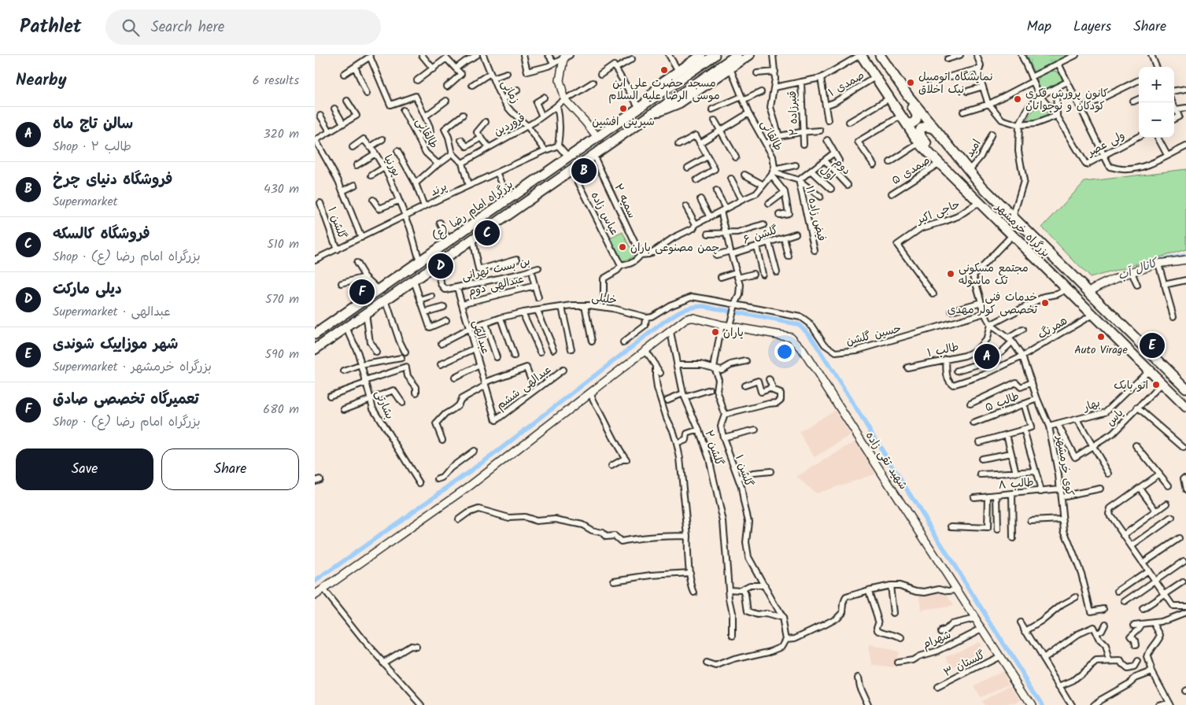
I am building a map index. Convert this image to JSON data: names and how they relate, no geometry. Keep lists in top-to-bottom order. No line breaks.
{"streets":{"highway":["بزرگراه امام رضا (ع)","بزرگراه خرمشهر"],"main road":["شهید تقی زاده"],"street":["صمدی ۱","زمانی","قنبرزاده ۲","فروردین","طالقانی","ولی عصر","امید","پورنیا","دوم","صمدی ۵","اول","پرند","سمیه ۲","حاجی اکبر","عباس زاده","فیض زاده ۱۱","گلشن ۱","گلشن ۶","بن بست تهرانی","عبدالهی دوم","خلیلی","همرنگ","حسین گلشن","عبدالهی","طالب ۱","عبدالهی ششم","طالب ۵","بشارتی","بهار","یاس","گلشن ۲","کوی خرمشهر","طالب ۸","شهرام","گلستان ۳"]},"crossings":[["صمدی ۱","بزرگراه خرمشهر"],["زمانی","فروردین"],["زمانی","پرند"],["امید","بزرگراه خرمشهر"],["پورنیا","پرند"],["پورنیا","بزرگراه امام رضا (ع)"],["صمدی ۵","بزرگراه خرمشهر"],["پرند","گلشن ۱"],["حاجی اکبر","بزرگراه خرمشهر"],["گلشن ۱","شهید تقی زاده"],["بزرگراه خرمشهر","همرنگ"],["بزرگراه خرمشهر","بهار"],["بزرگراه خرمشهر","یاس"],["بزرگراه خرمشهر","کوی خرمشهر"],["بن بست تهرانی","عبدالهی"],["عبدالهی دوم","عبدالهی"],["خلیلی","عبدالهی"],["همرنگ","طالب ۱"],["همرنگ","کوی خرمشهر"],["حسین گلشن","کوی خرمشهر"],["عبدالهی","عبدالهی ششم"],["طالب ۱","کوی خرمشهر"],["طالب ۵","کوی خرمشهر"],["بهار","یاس"],["بهار","کوی خرمشهر"],["گلشن ۲","شهید تقی زاده"],["شهید تقی زاده","شهرام"],["شهید تقی زاده","گلستان ۳"],["کوی خرمشهر","طالب ۸"]],"water":["کانال آب"],"places":["مسجد حضرت علی ابن موسی الرضا علیه السلام","نمایشگاه اتومبیل نیک اخلاق","کانون پرورش فکری کودکان و نوجوانان","شیرینی افشین","چمن مصنوعی باران","مجتمع مسکونی تک ماسوله","خدمات فنی تخصصی کولر مهدی","یاران","Auto Virage","اتو بابک"],"page":{"header":"Pathlet","search":"Search here","nav":["Map","Layers","Share"],"heading":["Nearby","6 results"],"map_buttons":["+","−"],"list":[{"mark":"A","name":"سالن تاج ماه","note":"Shop · طالب ۲","value":"320 m"},{"mark":"B","name":"فروشگاه دنیای چرخ","note":"Supermarket","value":"430 m"},{"mark":"C","name":"فروشگاه کالسکه","note":"Shop · بزرگراه امام رضا (ع)","value":"510 m"},{"mark":"D","name":"دیلی مارکت","note":"Supermarket · عبدالهی","value":"570 m"},{"mark":"E","name":"شهر موزاییک شوندی","note":"Supermarket · بزرگراه خرمشهر","value":"590 m"},{"mark":"F","name":"تعمیرگاه تخصصی صادق","note":"Shop · بزرگراه امام رضا (ع)","value":"680 m"}],"pins":["B","C","D","F","E","A"],"buttons":["Save","Share"]}}
